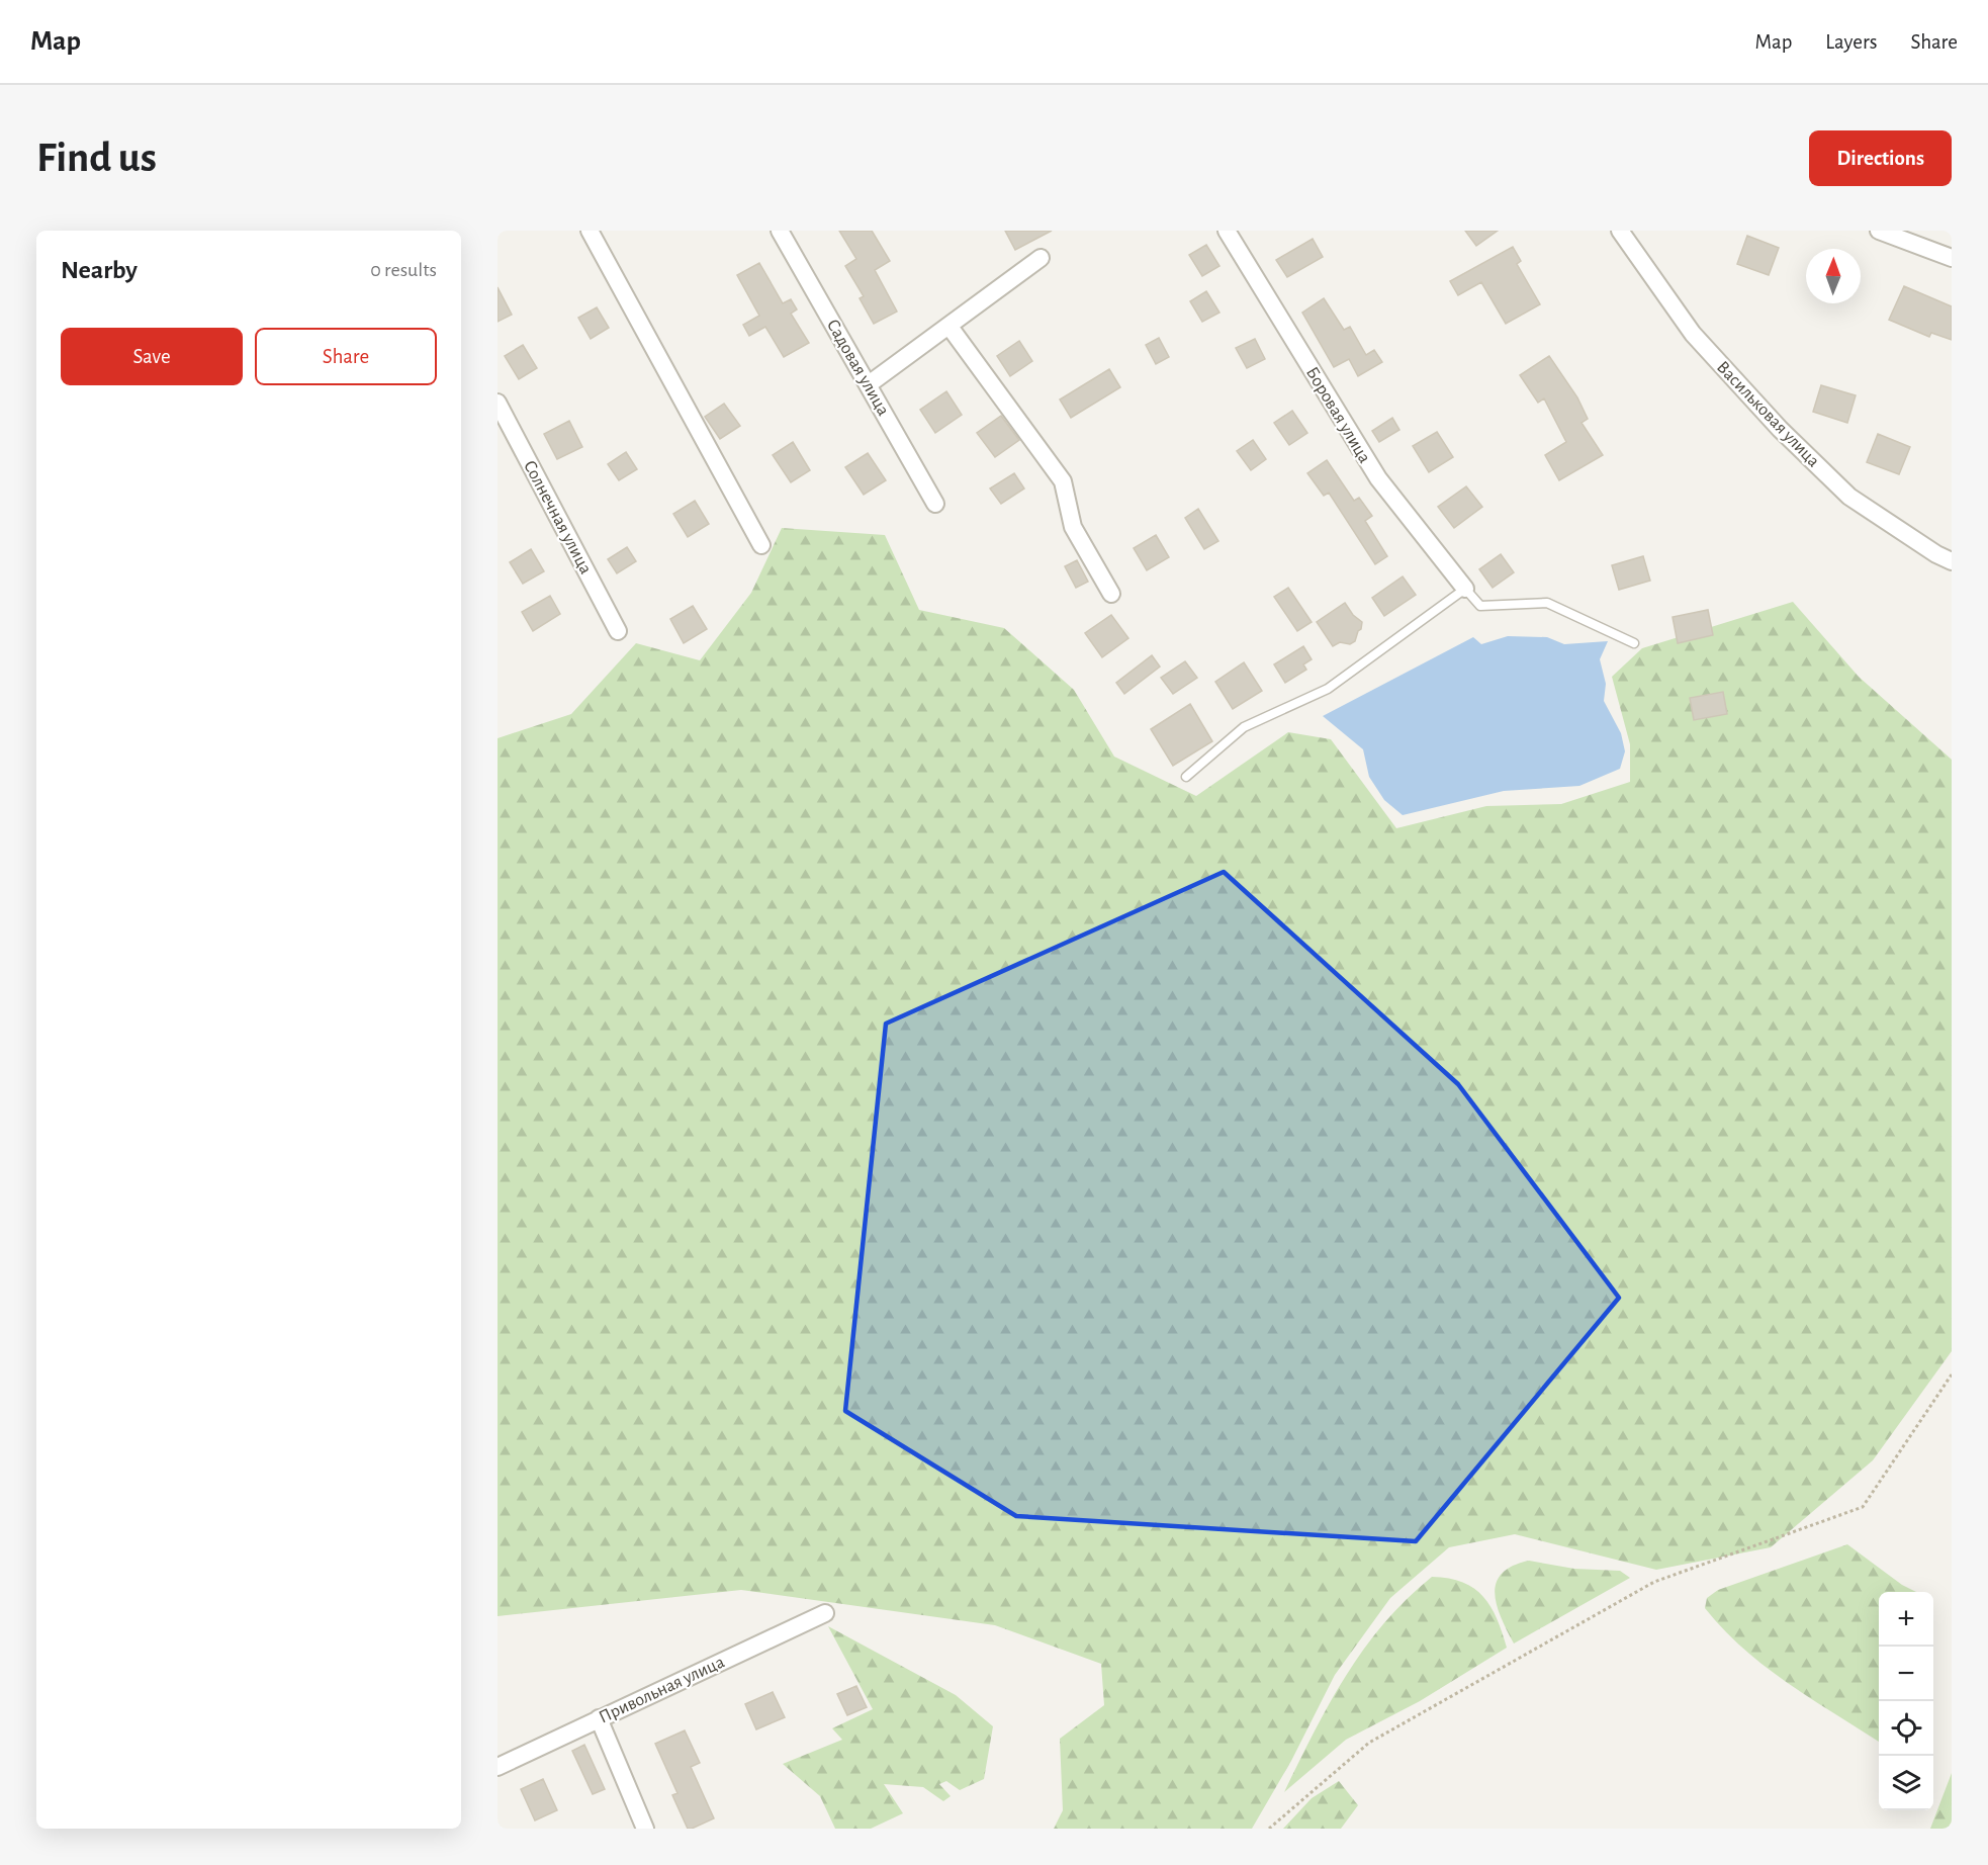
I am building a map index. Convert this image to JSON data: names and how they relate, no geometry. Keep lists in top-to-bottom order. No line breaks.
{"streets":{"street":["Садовая улица","Васильковая улица","Боровая улица","Солнечная улица","Привольная улица"]},"north":"top","page":{"header":"Map","nav":["Map","Layers","Share"],"buttons":["Directions",["Save","Share"]],"title":"Find us","heading":["Nearby","0 results"],"map_buttons":["+","−"]}}
